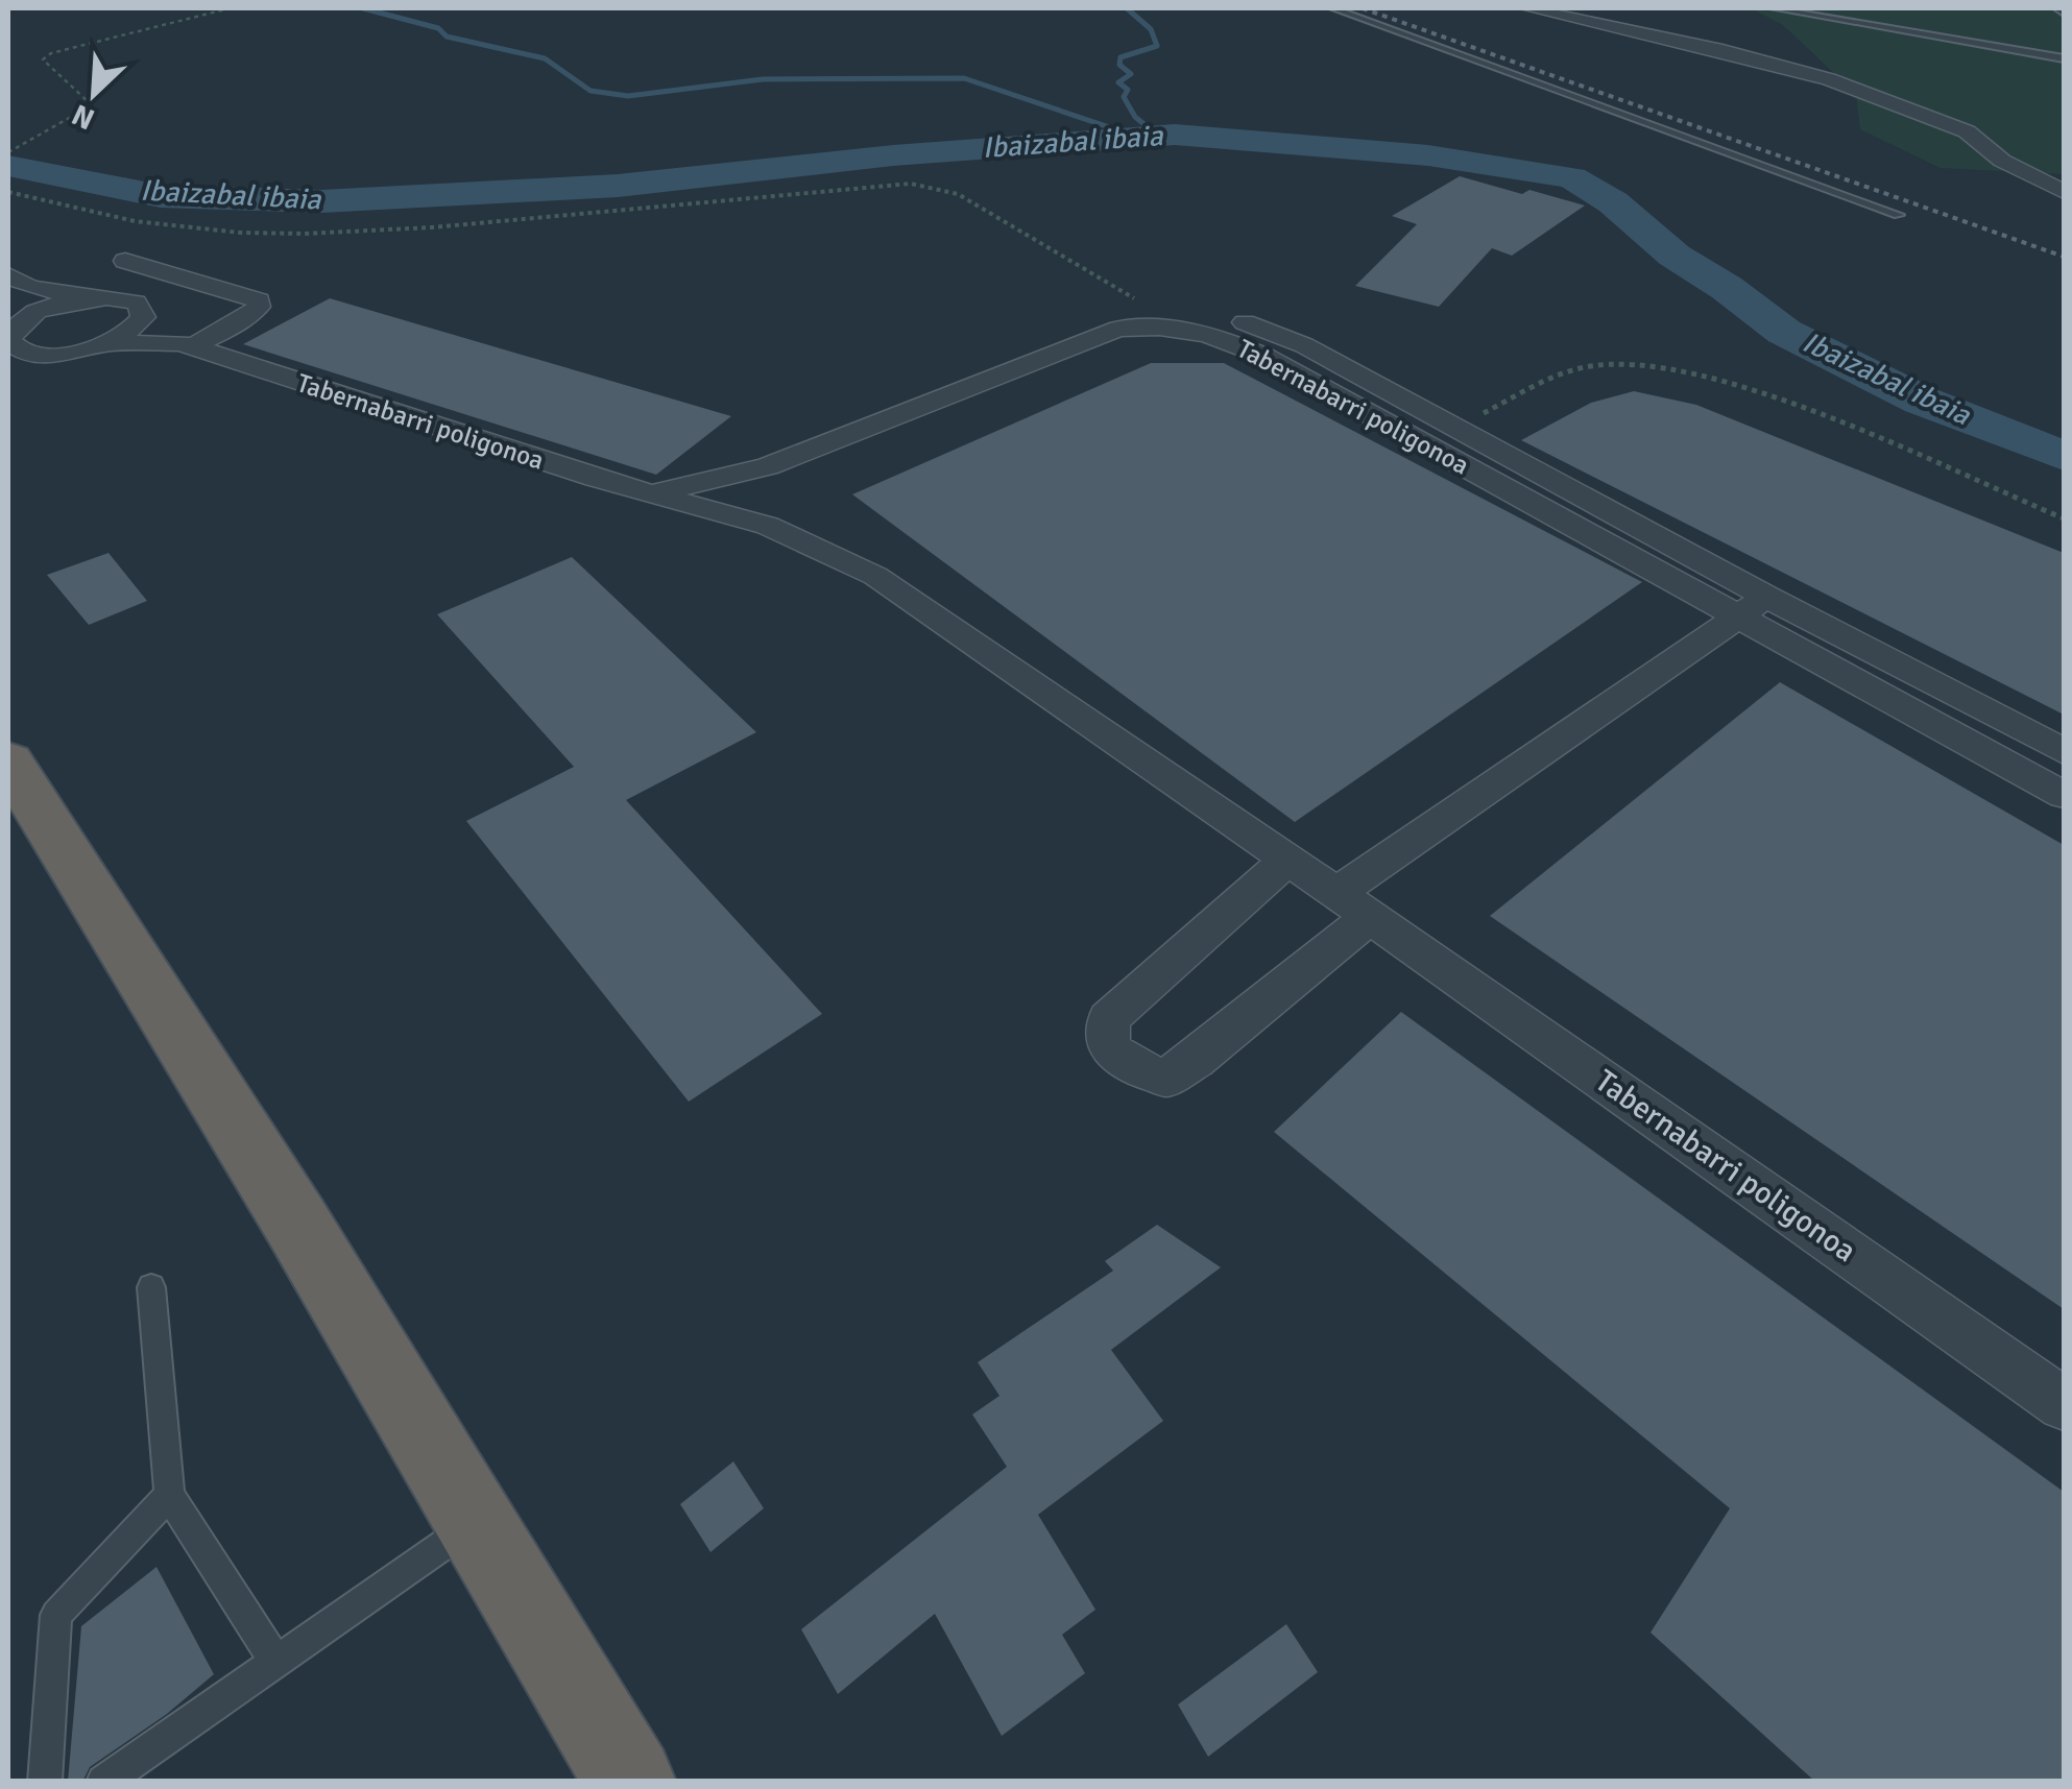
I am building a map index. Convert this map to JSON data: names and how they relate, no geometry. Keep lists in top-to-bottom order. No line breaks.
{"streets":{"street":["Tabernabarri poligonoa"]},"water":["Ibaizabal ibaia"],"north":"bottom left"}
